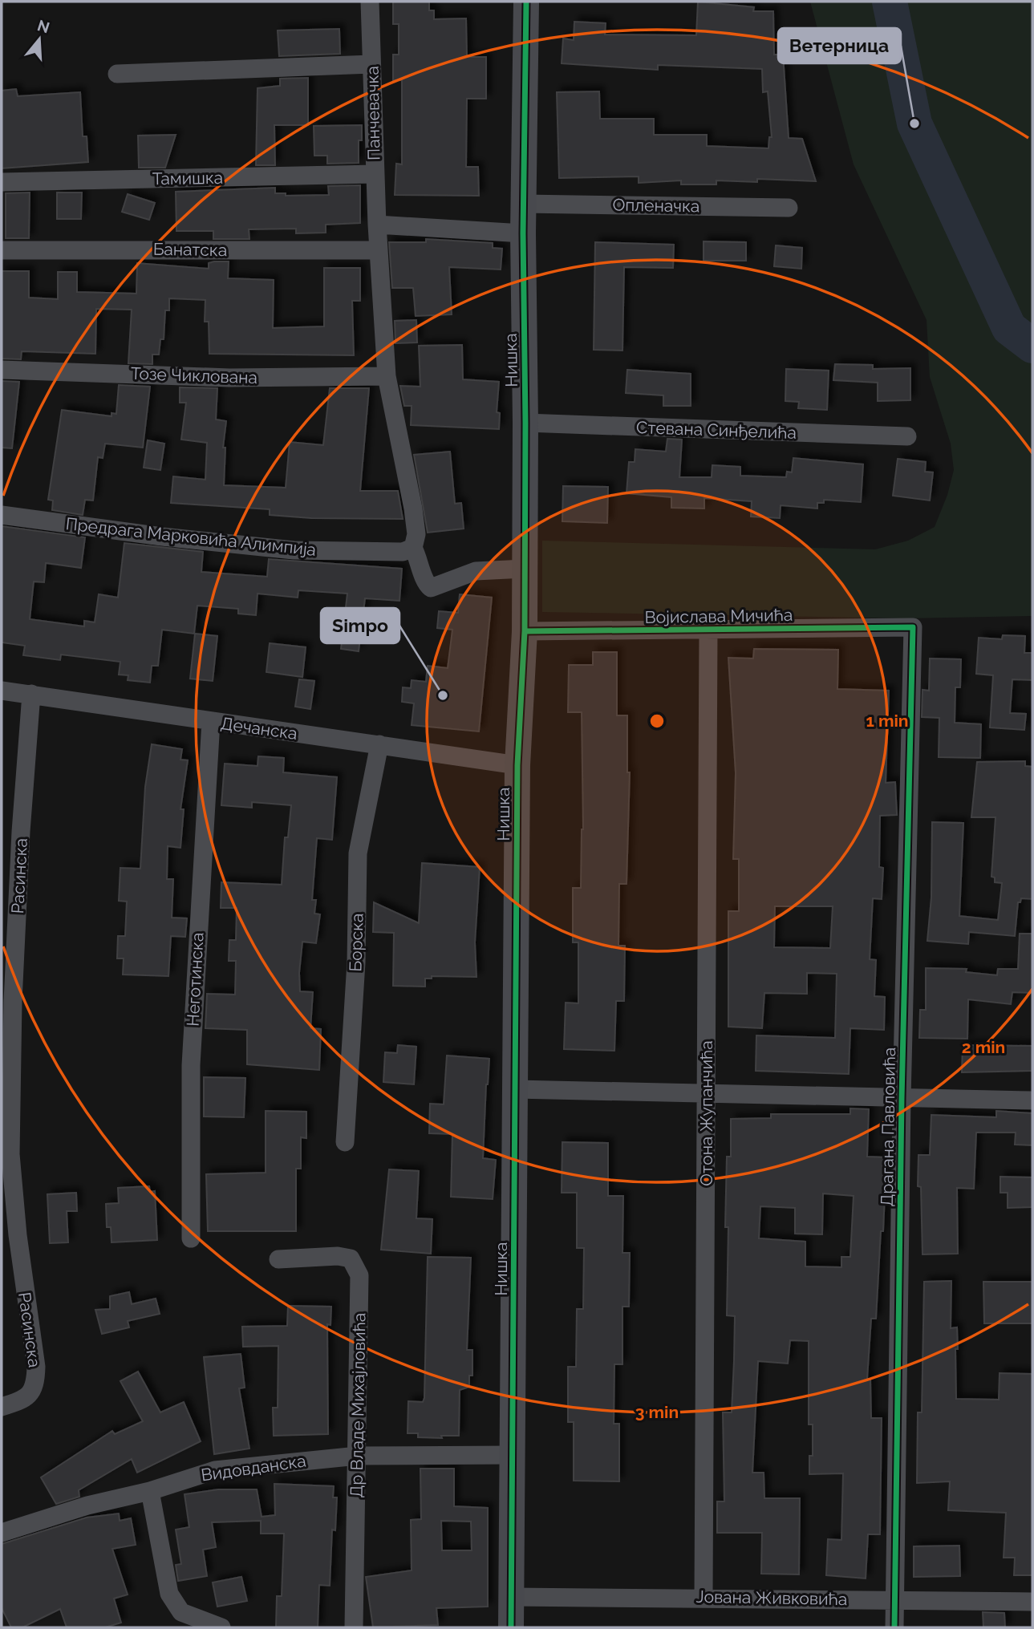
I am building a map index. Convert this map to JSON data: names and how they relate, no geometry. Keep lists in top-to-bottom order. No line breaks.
{"streets":{"main road":["Нишка"],"street":["Панчевачка","Тамишка","Опленачка","Банатска","Тозе Чиклована","Стевана Синђелића","Предрага Марковића Алимпија","Војислава Мичића","Дечанска","Расинска","Борска","Неготинска","Отона Жупанчића","Драгана Павловића","Др Владе Михајловића","Видовданска","Јована Живковића"]},"crossings":[["Панчевачка","Тамишка"],["Опленачка","Нишка"],["Нишка","Стевана Синђелића"],["Нишка","Војислава Мичића"],["Нишка","Дечанска"],["Нишка","Видовданска"],["Нишка","Јована Живковића"],["Војислава Мичића","Отона Жупанчића"],["Војислава Мичића","Драгана Павловића"],["Дечанска","Расинска"],["Дечанска","Борска"],["Дечанска","Неготинска"],["Отона Жупанчића","Јована Живковића"],["Драгана Павловића","Јована Живковића"],["Др Владе Михајловића","Видовданска"]],"places":["Ветерница","Simpo"],"north":"top","rings":["1 min","2 min","3 min"]}
